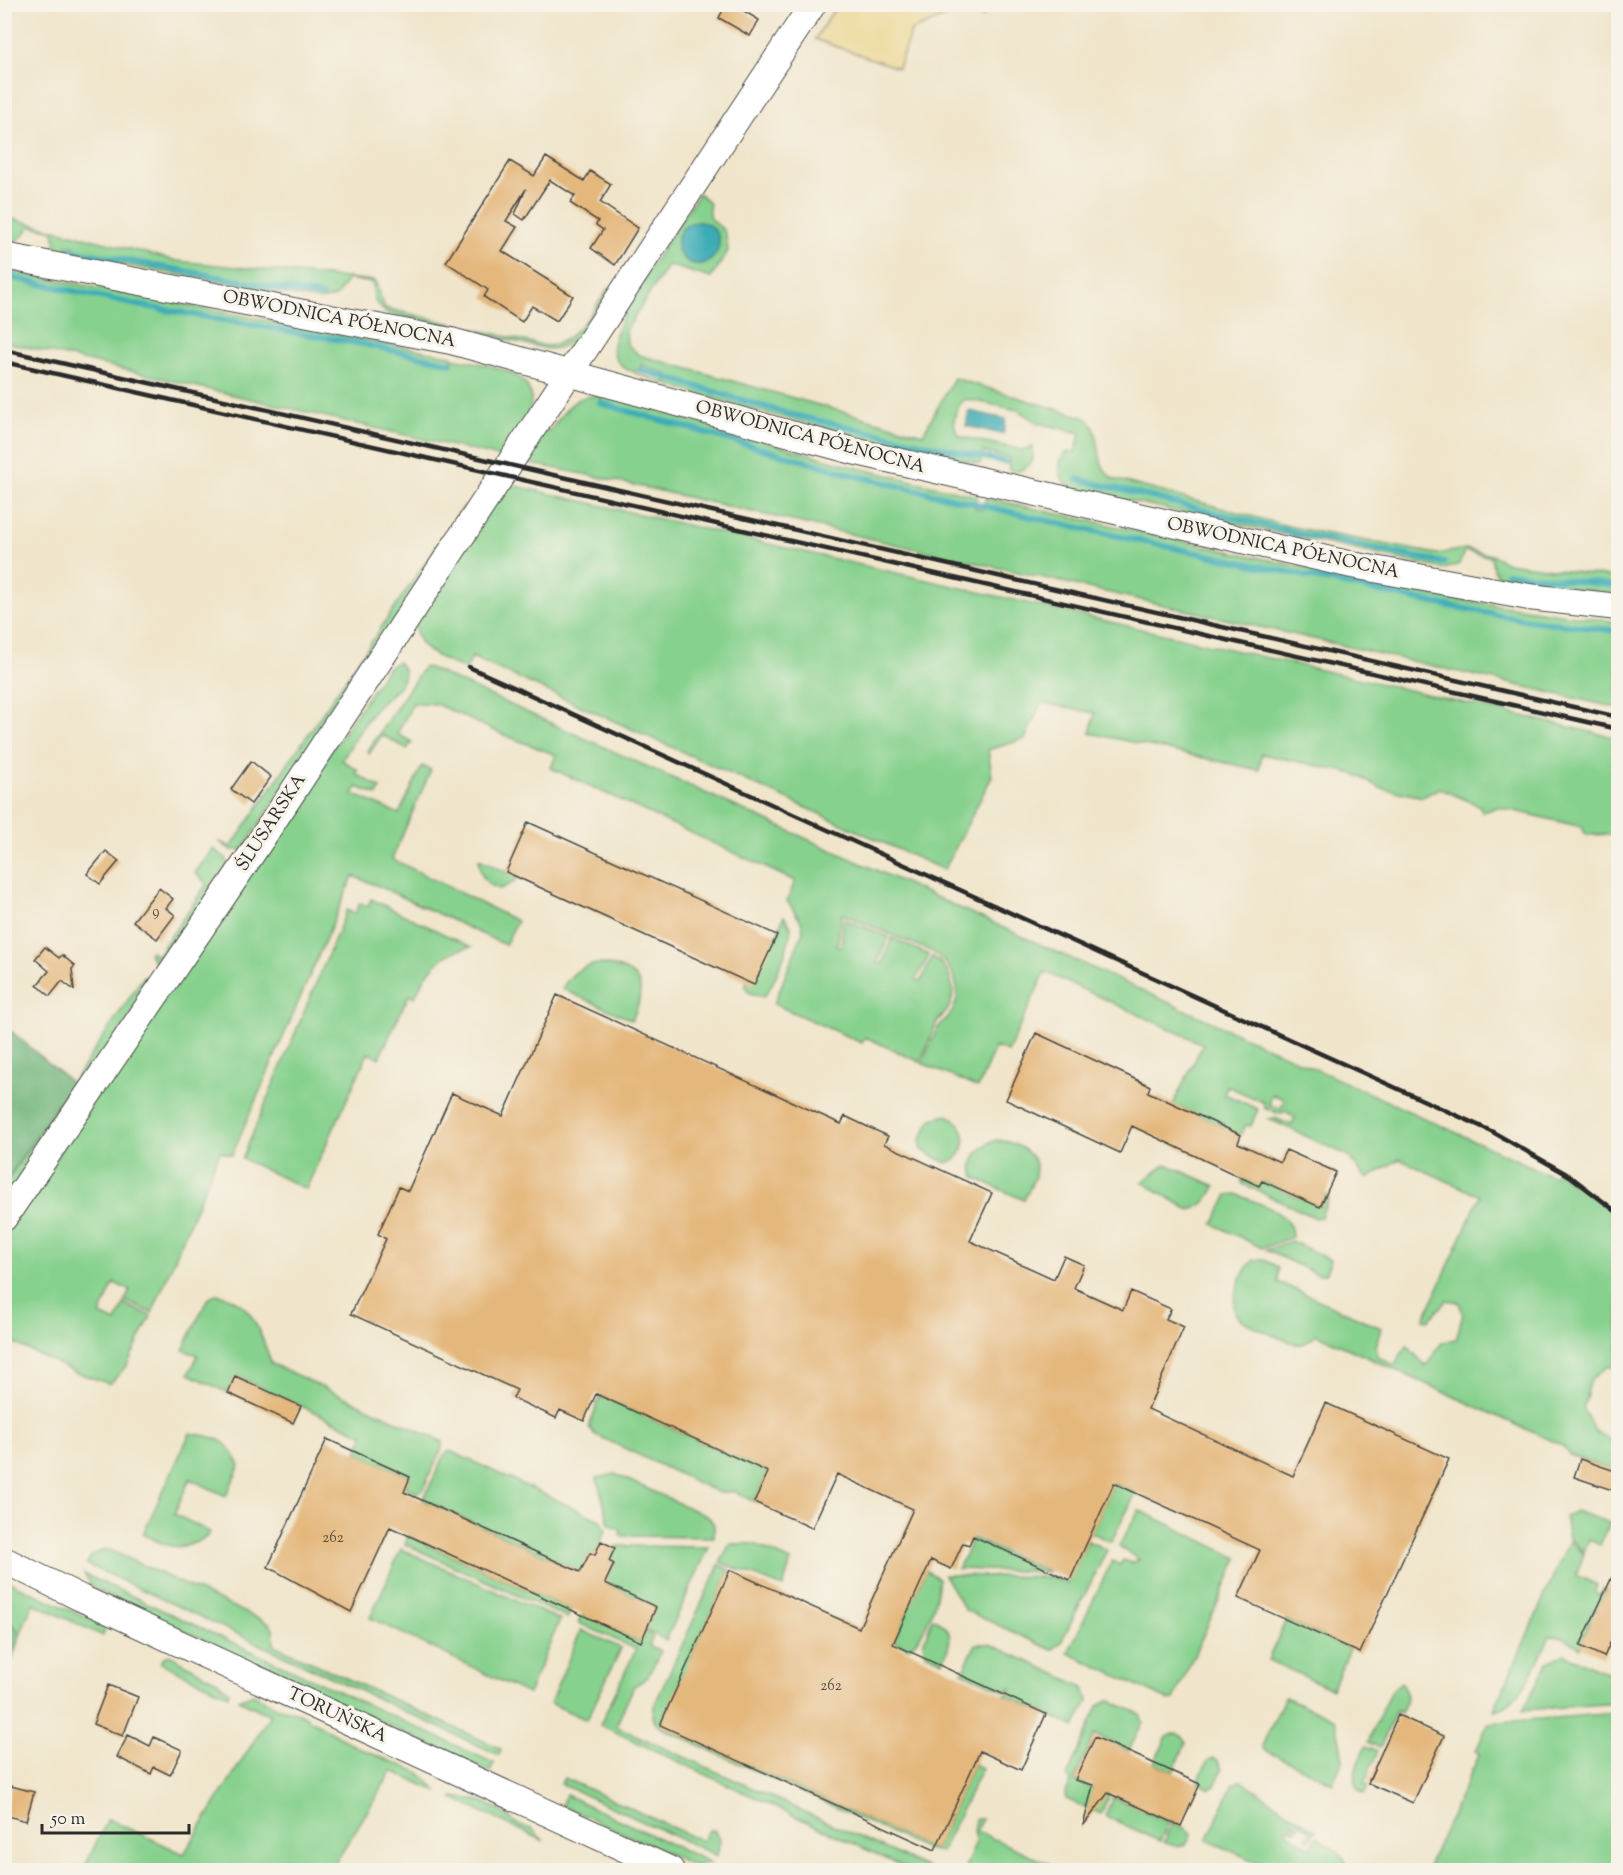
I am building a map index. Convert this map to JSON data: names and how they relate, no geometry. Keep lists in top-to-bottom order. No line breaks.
{"streets":{"street":["OBWODNICA PÓŁNOCNA","ŚLUSARSKA","TORUŃSKA"]},"crossings":[["OBWODNICA PÓŁNOCNA","ŚLUSARSKA"]],"house_numbers":["9","262","262"],"scale_bar":"50 m"}
